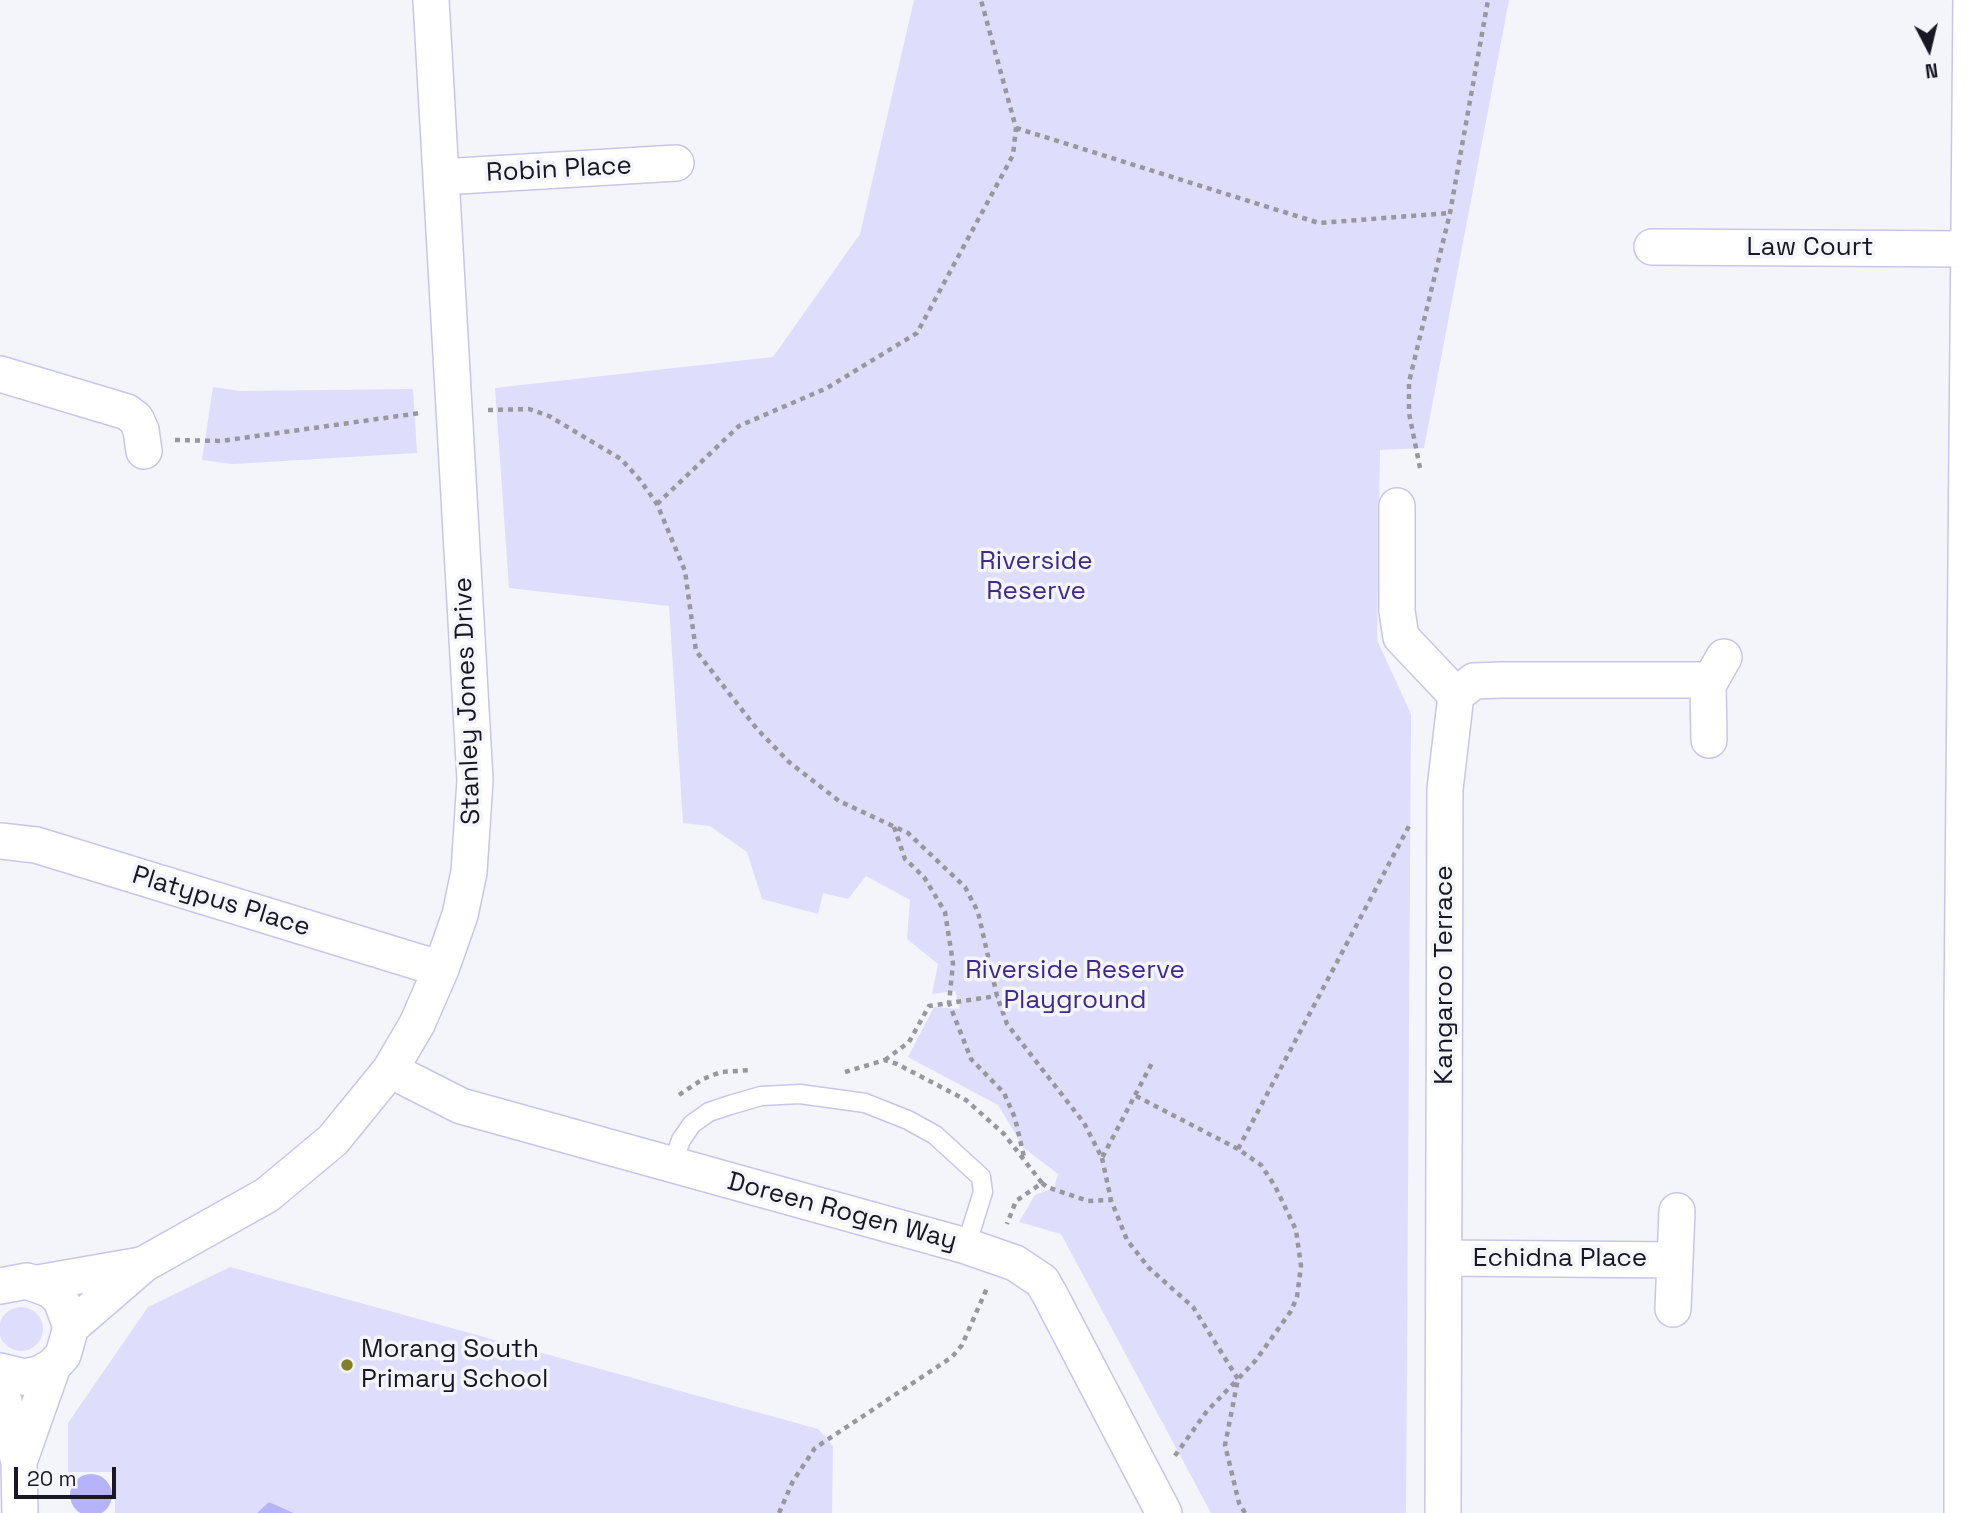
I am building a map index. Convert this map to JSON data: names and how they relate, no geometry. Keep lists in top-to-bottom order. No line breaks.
{"streets":{"street":["Robin Place","Law Court","Stanley Jones Drive","Platypus Place","Kangaroo Terrace","Doreen Rogen Way","Echidna Place"]},"crossings":[["Robin Place","Stanley Jones Drive"],["Stanley Jones Drive","Platypus Place"],["Stanley Jones Drive","Doreen Rogen Way"],["Kangaroo Terrace","Echidna Place"]],"parks":["Riverside Reserve","Riverside Reserve Playground"],"places":["Morang South Primary School"],"scale_bar":"20 m","north":"bottom"}
